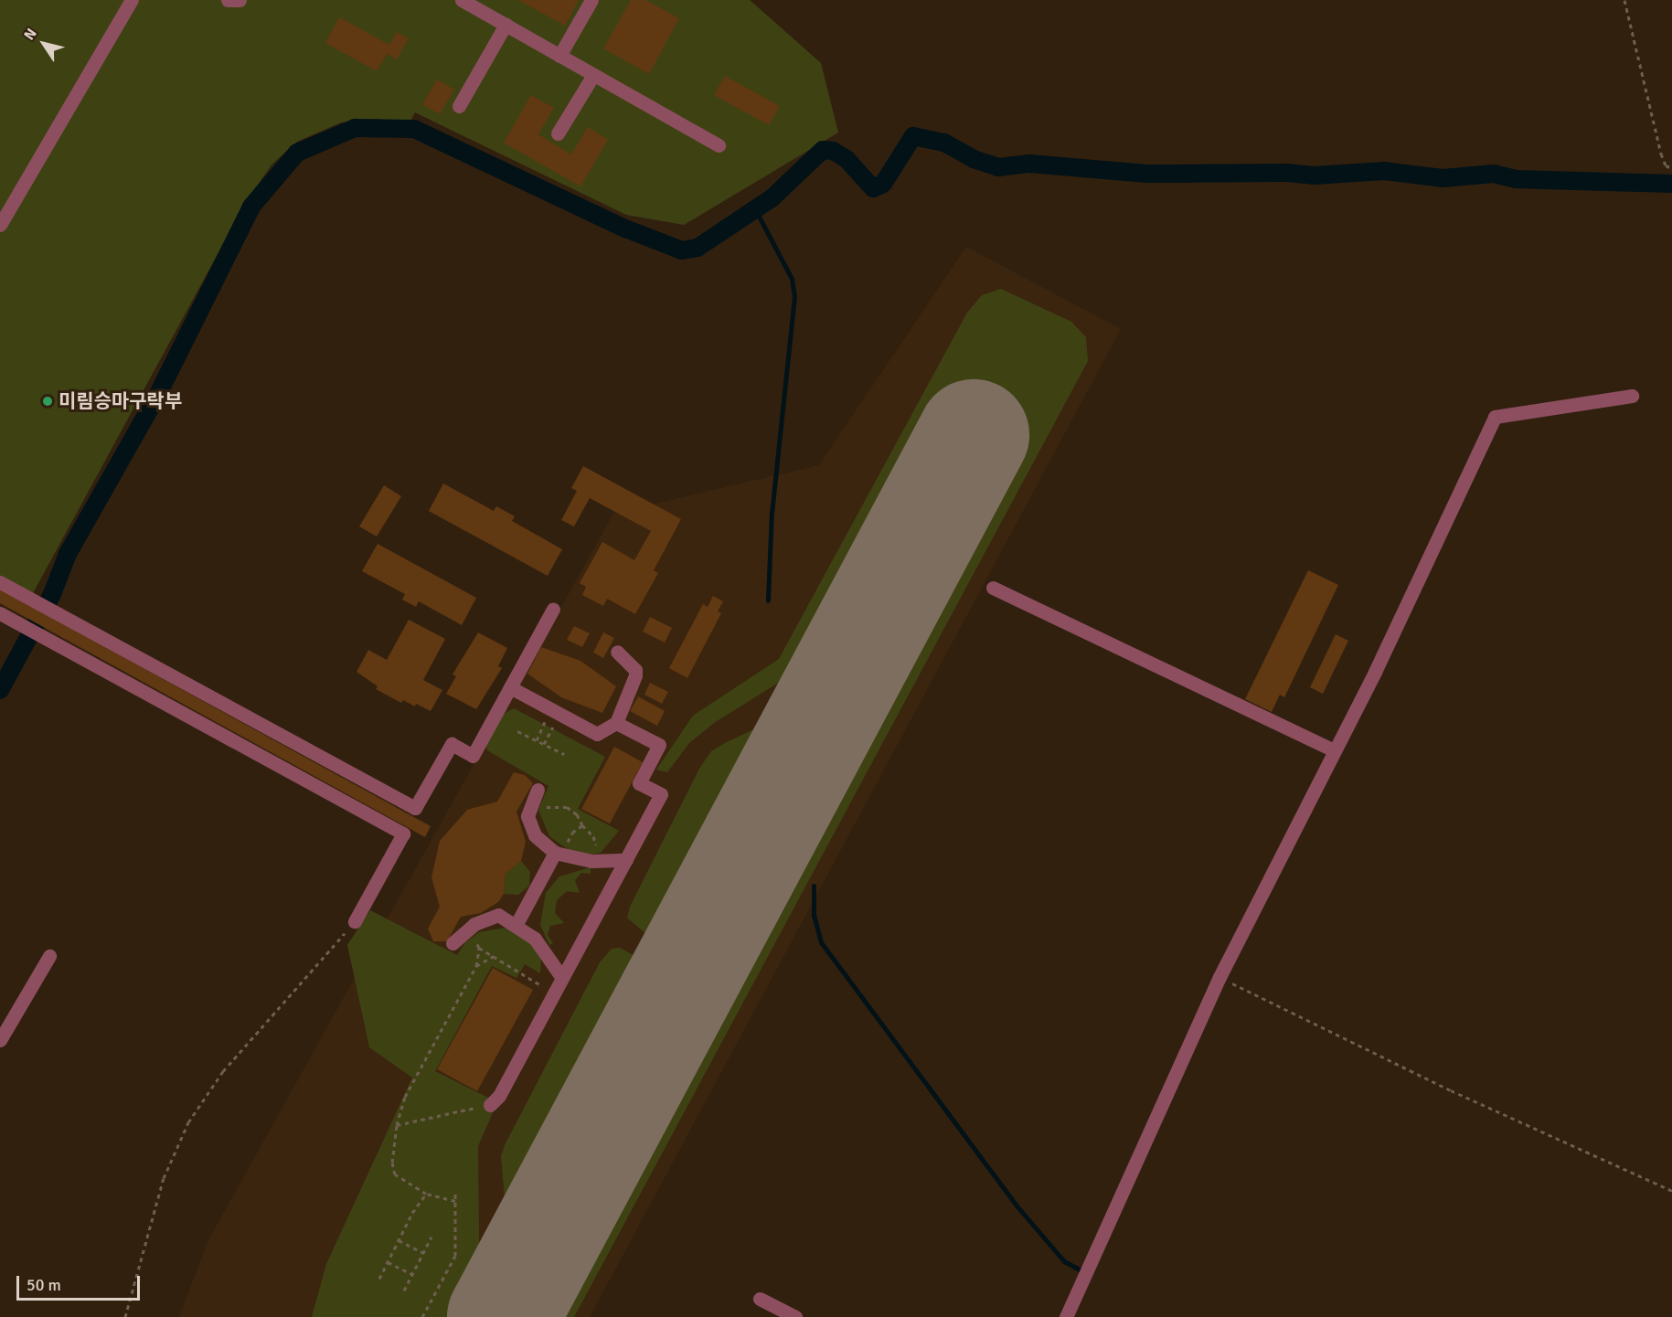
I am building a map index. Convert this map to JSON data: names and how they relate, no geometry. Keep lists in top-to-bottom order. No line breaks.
{"places":["미림승마구락부"],"scale_bar":"50 m","north":"top left"}
